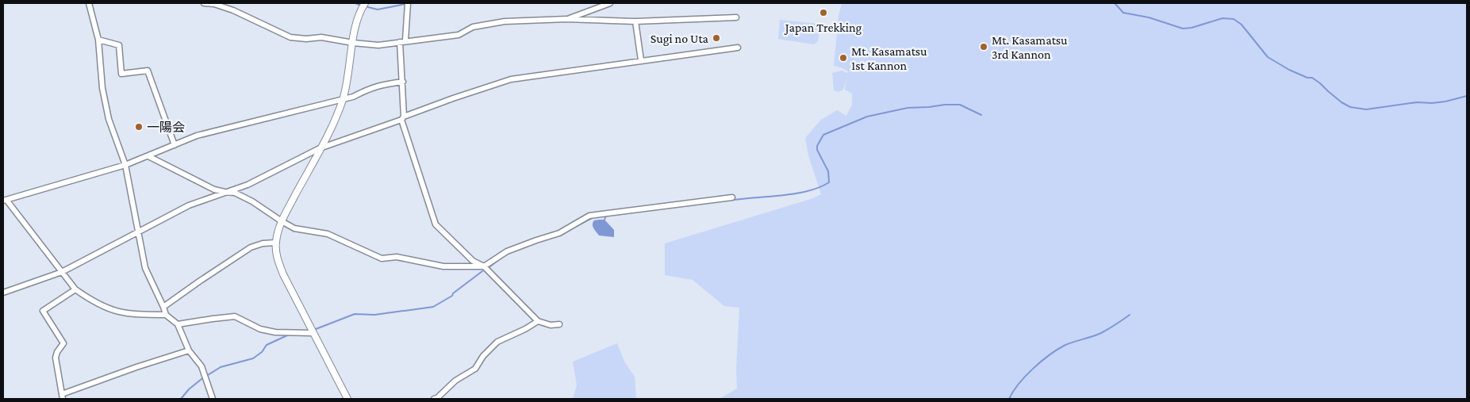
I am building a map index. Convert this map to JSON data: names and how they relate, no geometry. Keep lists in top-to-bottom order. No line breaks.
{"places":["Japan Trekking","Sugi no Uta","Mt. Kasamatsu 3rd Kannon","Mt. Kasamatsu 1st Kannon","一陽会"]}
